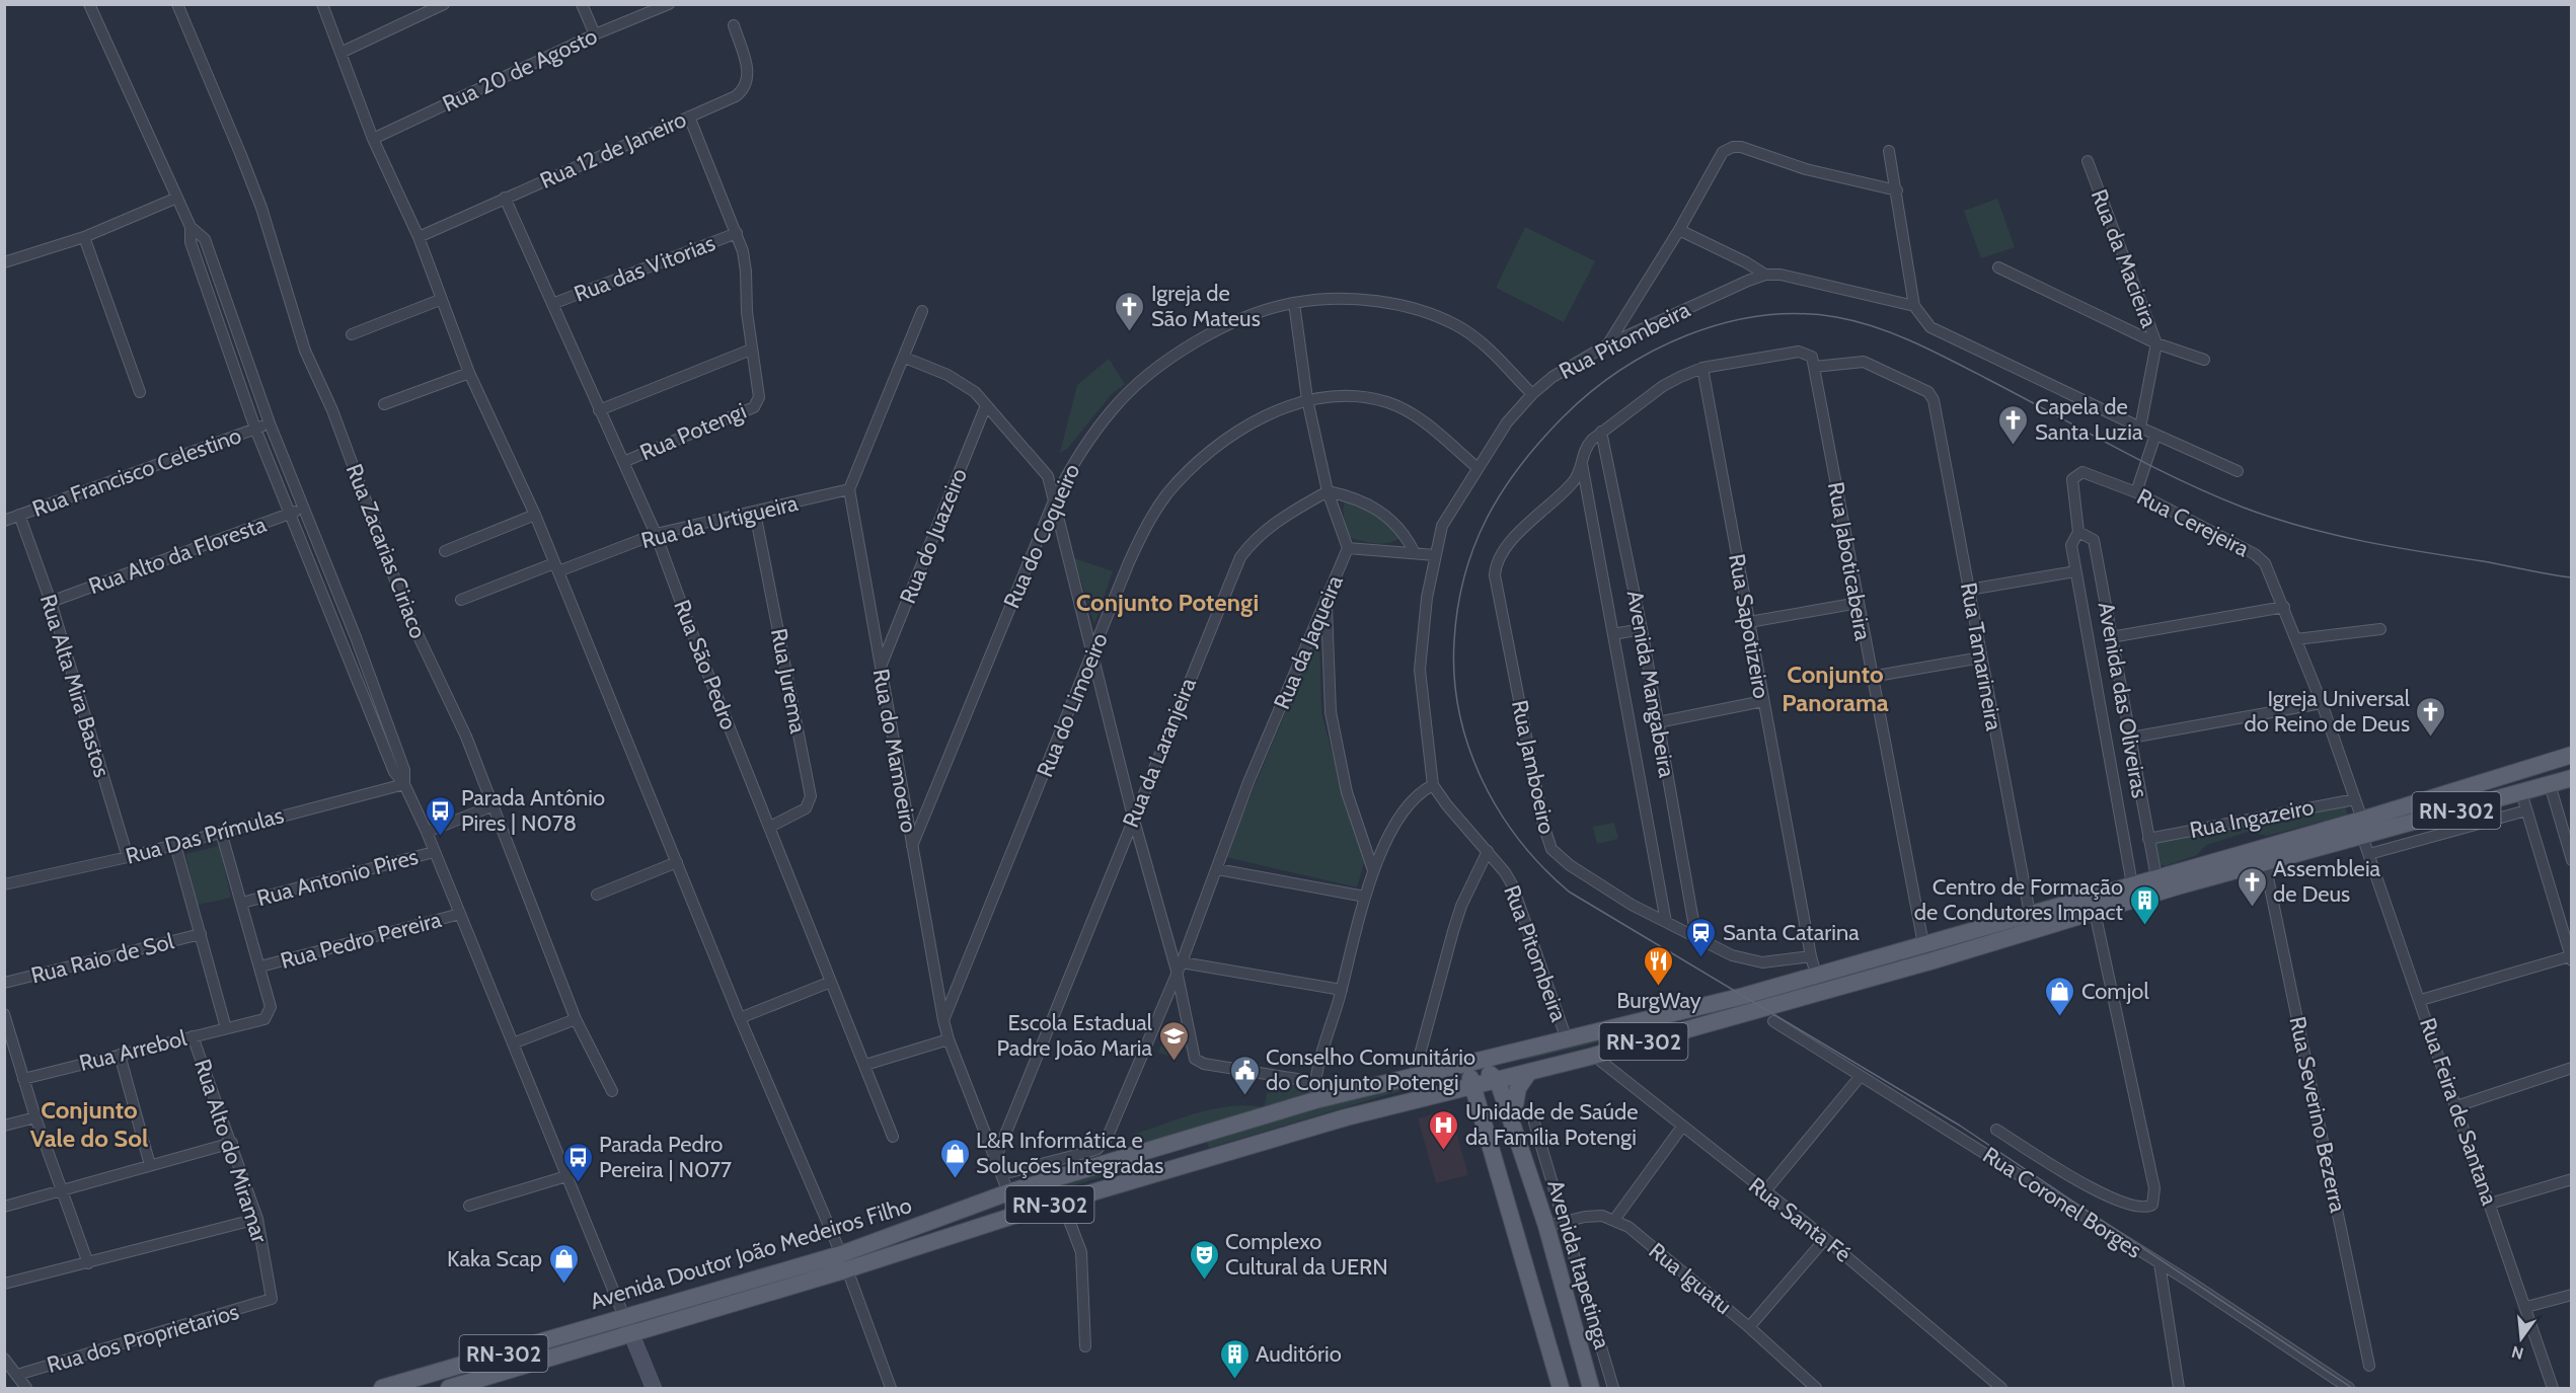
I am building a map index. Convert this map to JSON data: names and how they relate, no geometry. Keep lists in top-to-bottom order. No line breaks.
{"streets":{"main road":["RN-302","Avenida Doutor João Medeiros Filho","Avenida Itapetinga"],"street":["Rua 20 de Agosto","Rua 12 de Janeiro","Rua da Macieira","Rua das Vitorias","Rua Pitombeira","Rua Potengi","Rua Francisco Celestino","Rua da Urtigueira","Rua Cerejeira","Rua do Juazeiro","Rua do Coqueiro","Rua Zacarias Ciriaco","Rua Alto da Floresta","Rua Jaboticabeira","Rua Sapotizeiro","Rua da Jaqueira","Rua Tamarineira","Rua São Pedro","Rua Jurema","Avenida Mangabeira","Rua Alta Mira Bastos","Avenida das Oliveiras","Rua do Limoeiro","Rua do Mamoeiro","Rua da Laranjeira","Rua Jamboeiro","Rua Ingazeiro","Rua Das Prímulas","Rua Antonio Pires","Rua Pedro Pereira","Rua Raio de Sol","Rua Arrebol","Rua Feira de Santana","Rua Severino Bezerra","Rua Alto do Miramar","Rua Coronel Borges","Rua Santa Fé","Rua Iguatu","Rua dos Proprietarios"]},"crossings":[["Rua 12 de Janeiro","Rua São Pedro"],["Rua das Vitorias","Rua São Pedro"],["Rua Pitombeira","Rua do Coqueiro"],["Rua Pitombeira","Rua do Limoeiro"],["Rua Pitombeira","Avenida Doutor João Medeiros Filho"],["Rua Potengi","Rua São Pedro"],["Rua Francisco Celestino","Rua Alta Mira Bastos"],["Rua da Urtigueira","Rua São Pedro"],["Rua da Urtigueira","Rua Jurema"],["Rua da Urtigueira","Rua do Mamoeiro"],["Rua Cerejeira","Avenida das Oliveiras"],["Rua Cerejeira","Rua Ingazeiro"],["Rua Cerejeira","Rua Feira de Santana"],["Rua Cerejeira","Avenida Doutor João Medeiros Filho"],["Rua do Juazeiro","Rua do Mamoeiro"],["Rua do Coqueiro","Rua da Jaqueira"],["Rua do Coqueiro","Rua do Mamoeiro"],["Rua Alto da Floresta","Rua Alta Mira Bastos"],["Rua Jaboticabeira","Rua Tamarineira"],["Rua Jaboticabeira","Avenida Doutor João Medeiros Filho"],["Rua Sapotizeiro","Rua Jamboeiro"],["Rua da Jaqueira","Rua do Limoeiro"],["Rua da Jaqueira","Rua do Mamoeiro"],["Rua da Jaqueira","Rua da Laranjeira"],["Rua Tamarineira","Avenida Doutor João Medeiros Filho"],["Rua São Pedro","Rua Jurema"],["Avenida Mangabeira","Rua Jamboeiro"],["Rua Alta Mira Bastos","Rua Das Prímulas"],["Avenida das Oliveiras","Rua Ingazeiro"],["Avenida das Oliveiras","Avenida Doutor João Medeiros Filho"],["Rua do Limoeiro","Rua do Mamoeiro"],["Rua do Mamoeiro","Rua da Laranjeira"],["Rua do Mamoeiro","Avenida Doutor João Medeiros Filho"],["Rua Pedro Pereira","Rua Arrebol"],["Rua Arrebol","Rua Alto do Miramar"],["Rua Feira de Santana","Avenida Doutor João Medeiros Filho"],["Rua Severino Bezerra","Avenida Doutor João Medeiros Filho"],["Rua Alto do Miramar","Rua dos Proprietarios"],["Rua Santa Fé","Avenida Doutor João Medeiros Filho"],["Avenida Doutor João Medeiros Filho","Avenida Itapetinga"]],"districts":["Conjunto Potengi","Conjunto Panorama","Conjunto Vale do Sol"],"places":{"church":["Igreja de São Mateus","Capela de Santa Luzia","Igreja Universal do Reino de Deus","Assembleia de Deus"],"bus stop":["Parada Antônio Pires | N078","Parada Pedro Pereira | N077"],"building":["Centro de Formação de Condutores Impact","Auditório"],"station":["Santa Catarina"],"restaurant":["BurgWay"],"shop":["Comjol","L&R Informática e Soluções Integradas","Kaka Scap"],"school or university":["Escola Estadual Padre João Maria"],"public building":["Conselho Comunitário do Conjunto Potengi"],"hospital":["Unidade de Saúde da Família Potengi"],"theatre":["Complexo Cultural da UERN"]},"north":"bottom"}
